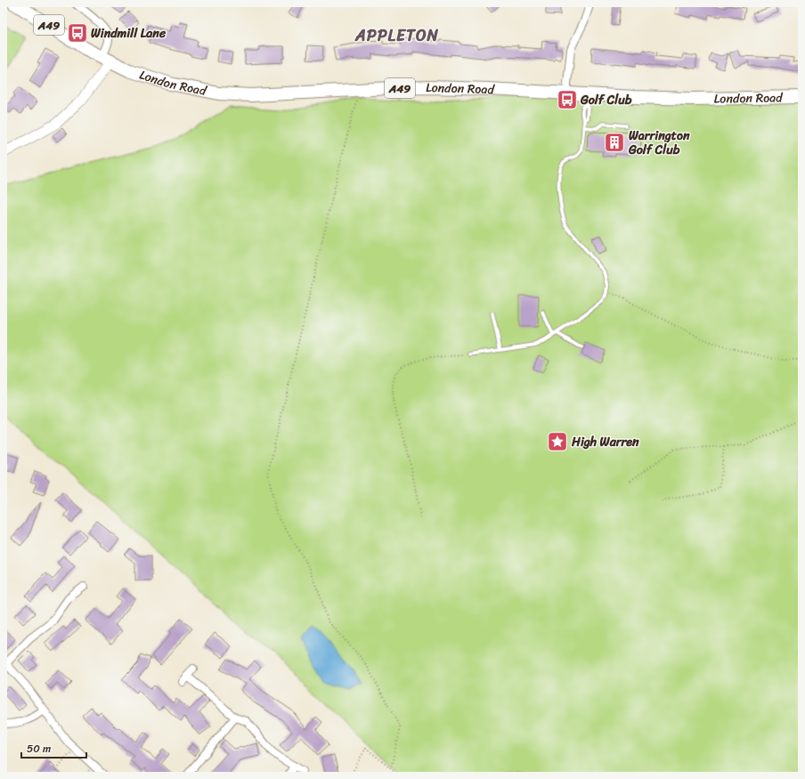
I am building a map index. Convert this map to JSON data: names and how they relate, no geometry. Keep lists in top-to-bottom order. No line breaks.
{"streets":{"highway":["A49","London Road"]},"districts":["APPLETON"],"places":{"bus stop":["Windmill Lane","Golf Club"],"building":["Warrington Golf Club"],"place":["High Warren"]},"scale_bar":"50 m"}
